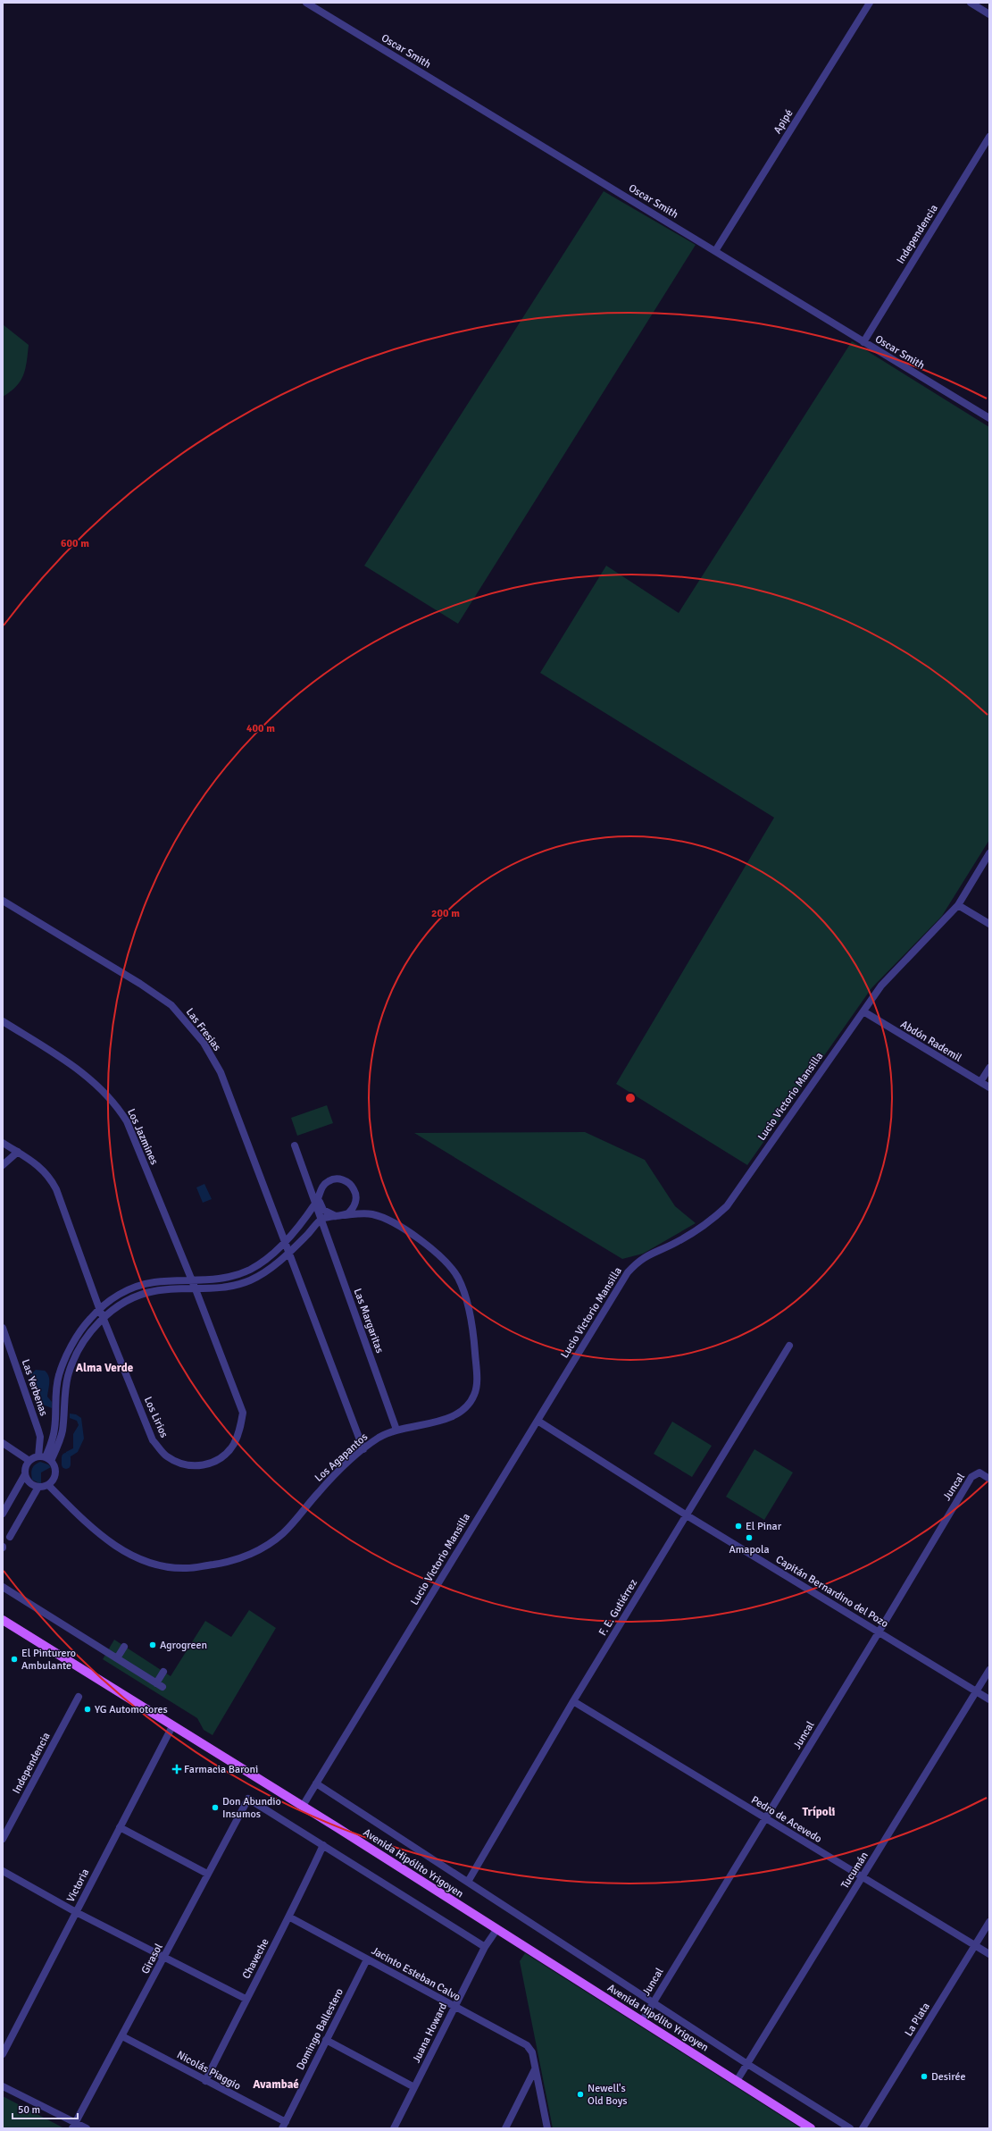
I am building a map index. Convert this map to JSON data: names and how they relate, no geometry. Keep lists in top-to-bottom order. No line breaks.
{"streets":{"main road":["Avenida Hipólito Yrigoyen"],"street":["Oscar Smith","Apipé","Independencia","Las Fresias","Abdón Rademil","Lucio Victorio Mansilla","Los Jazmines","Las Margaritas","Las Yerbenas","Los Lirios","Los Agapantos","Juncal","Capitán Bernardino del Pozo","F. E. Gutiérrez","Pedro de Acevedo","Tucumán","Victoria","Girasol","Chaveche","Jacinto Esteban Calvo","La Plata","Domingo Ballestero","Juana Howard","Nicolás Piaggio"]},"crossings":[["Oscar Smith","Apipé"],["Oscar Smith","Independencia"],["Abdón Rademil","Lucio Victorio Mansilla"],["Lucio Victorio Mansilla","Capitán Bernardino del Pozo"],["Lucio Victorio Mansilla","Avenida Hipólito Yrigoyen"],["Los Jazmines","Los Lirios"],["Las Margaritas","Los Agapantos"],["Las Yerbenas","Los Agapantos"],["Juncal","Capitán Bernardino del Pozo"],["Juncal","Pedro de Acevedo"],["Juncal","Avenida Hipólito Yrigoyen"],["Capitán Bernardino del Pozo","F. E. Gutiérrez"],["Capitán Bernardino del Pozo","Tucumán"],["F. E. Gutiérrez","Pedro de Acevedo"],["Pedro de Acevedo","Tucumán"],["Pedro de Acevedo","La Plata"],["Avenida Hipólito Yrigoyen","Tucumán"],["Avenida Hipólito Yrigoyen","Victoria"],["Avenida Hipólito Yrigoyen","Juana Howard"],["Girasol","Chaveche"],["Girasol","Nicolás Piaggio"],["Chaveche","Jacinto Esteban Calvo"],["Chaveche","Nicolás Piaggio"],["Jacinto Esteban Calvo","Domingo Ballestero"],["Jacinto Esteban Calvo","Juana Howard"],["Domingo Ballestero","Nicolás Piaggio"]],"districts":["Alma Verde","Trípoli","Avambaé"],"places":{"other":["El Pinar","Amapola","Agrogreen","El Pinturero Ambulante","YG Automotores","Don Abundio Insumos","Desirée","Newell's Old Boys"],"health":["Farmacia Baroni"]},"scale_bar":"50 m","rings":["600 m","400 m","200 m"]}
